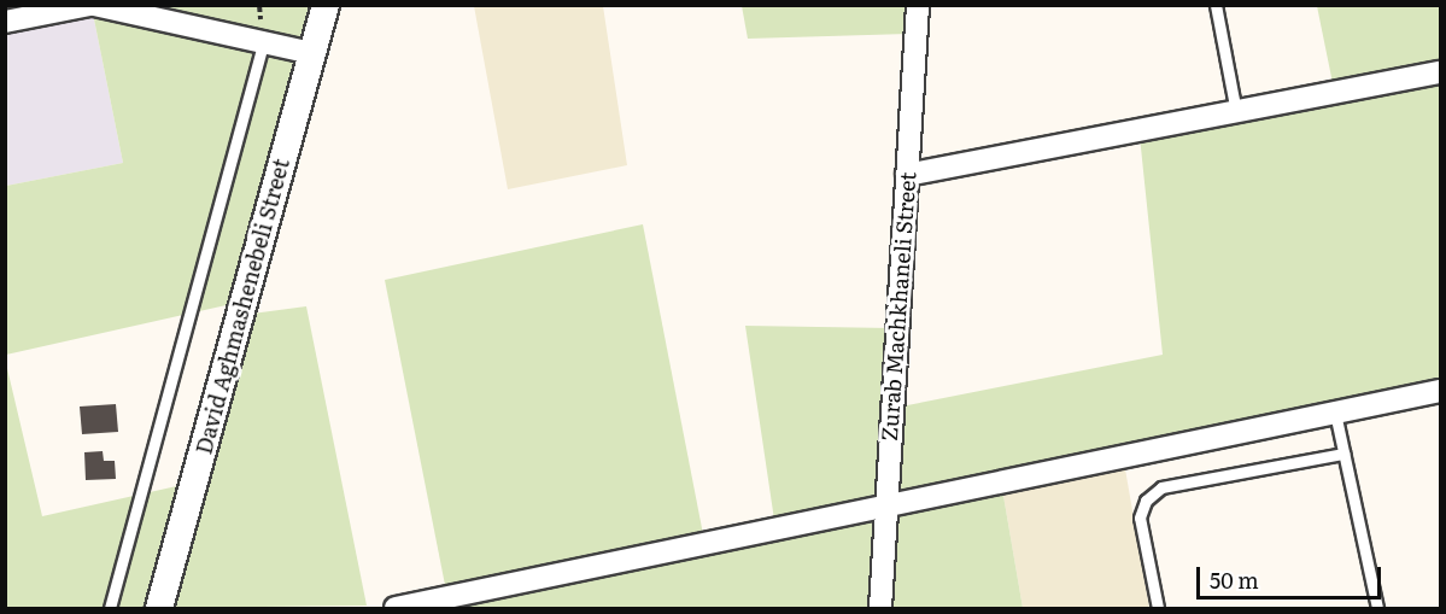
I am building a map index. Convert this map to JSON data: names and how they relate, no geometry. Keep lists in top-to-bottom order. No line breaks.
{"streets":{"street":["David Aghmashenebeli Street","Zurab Machkhaneli Street"]},"scale_bar":"50 m"}
